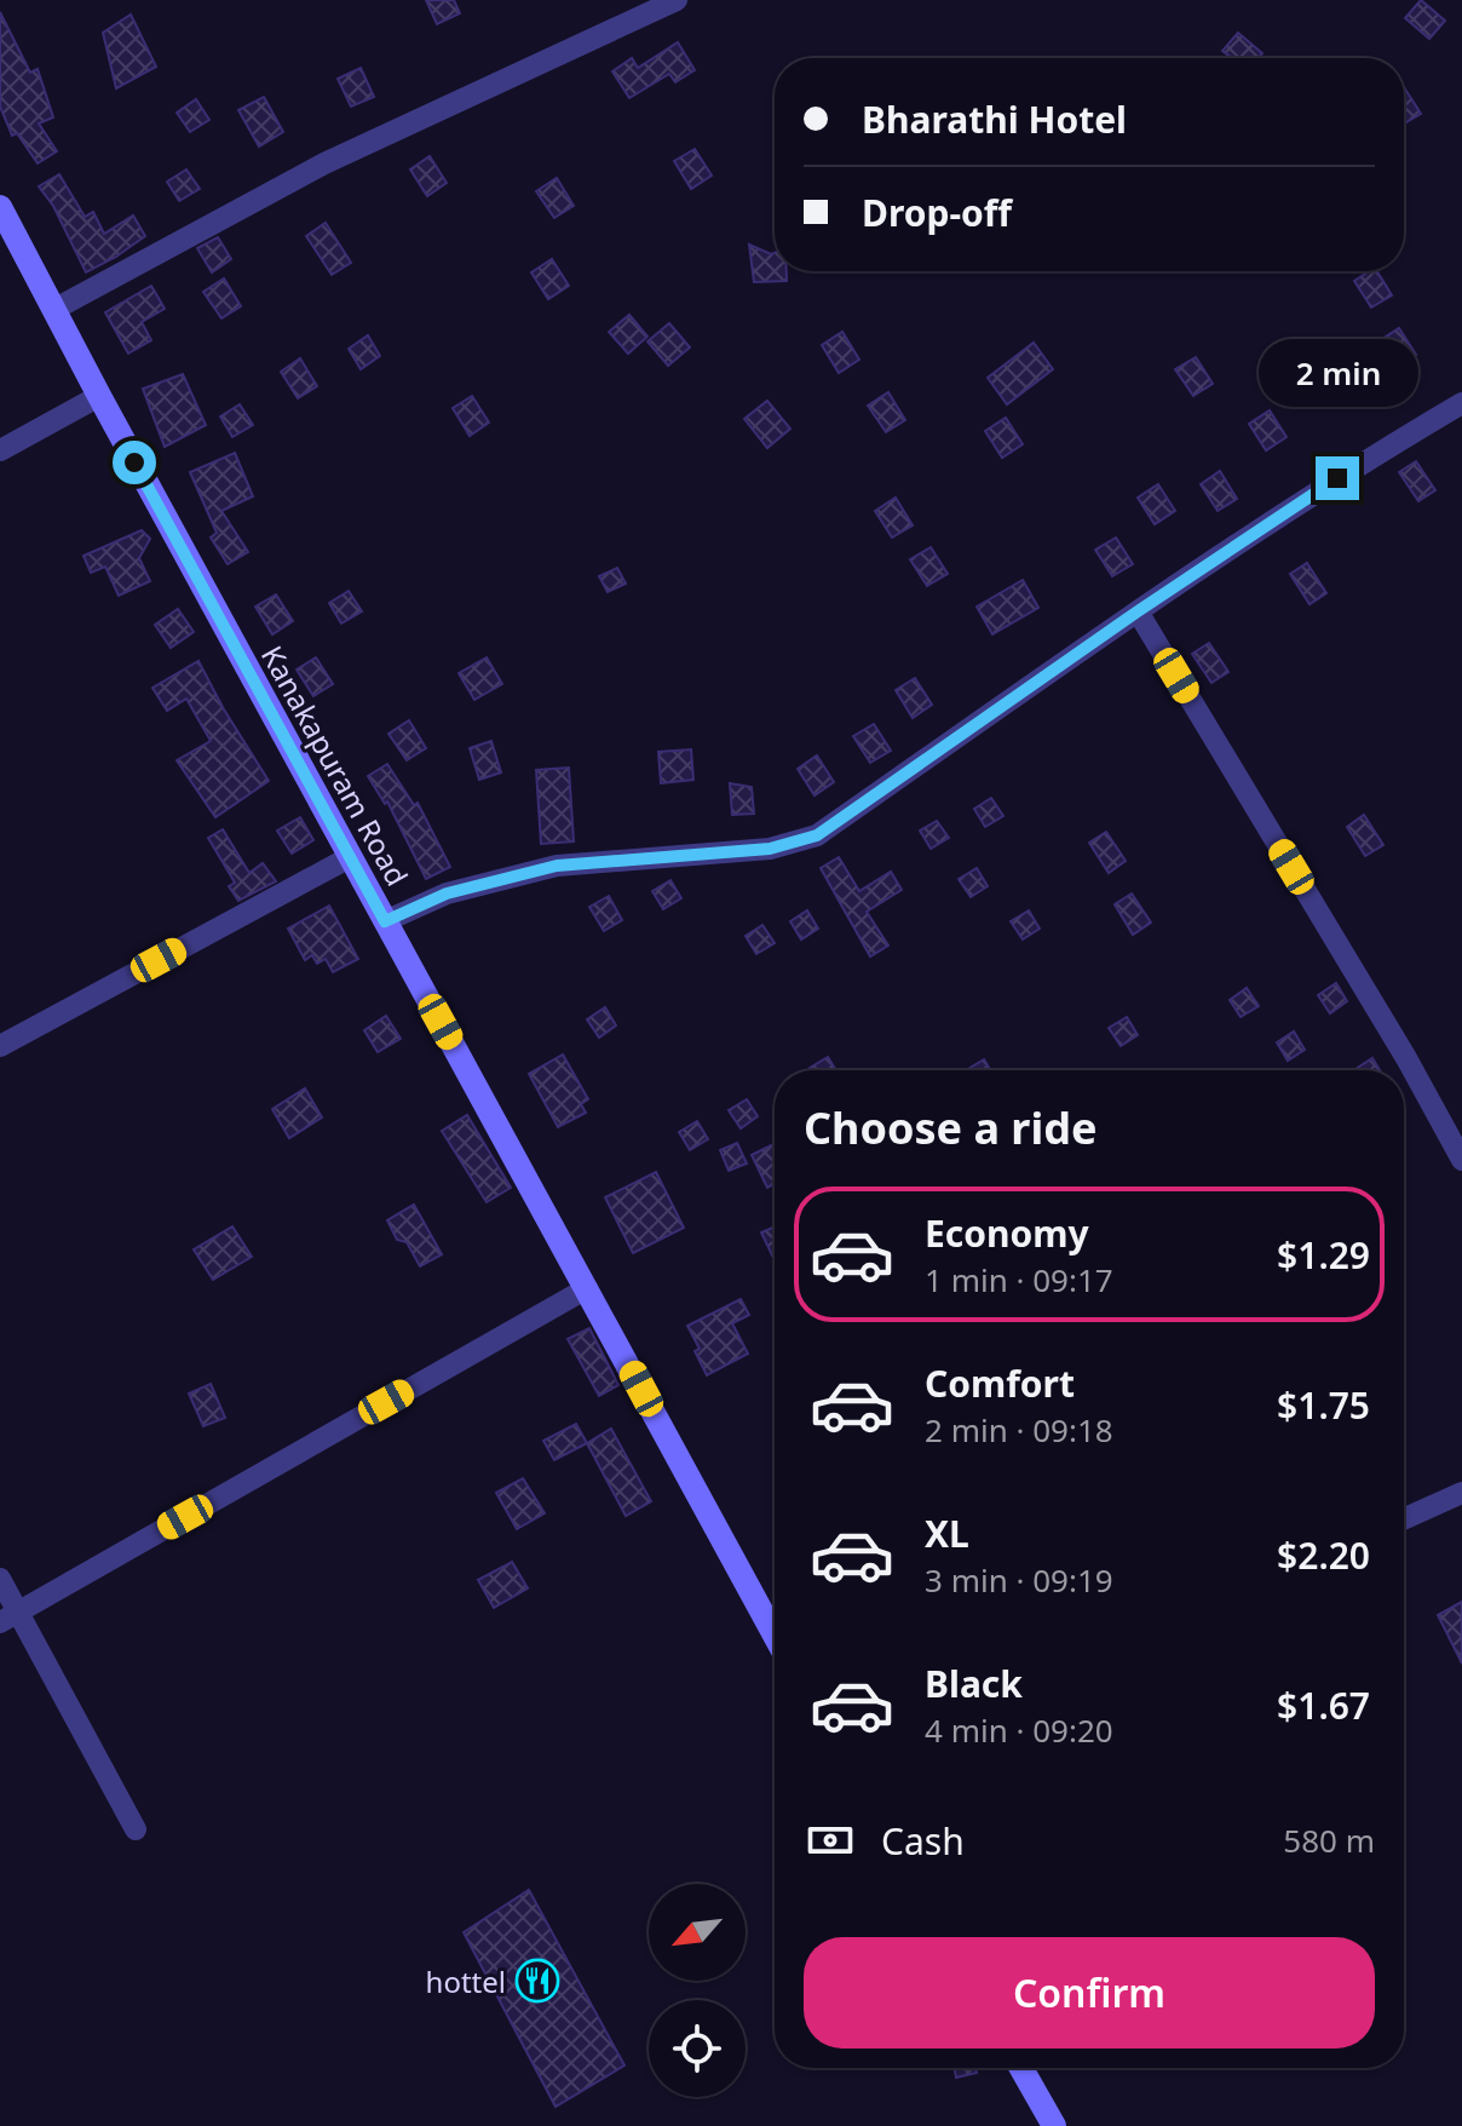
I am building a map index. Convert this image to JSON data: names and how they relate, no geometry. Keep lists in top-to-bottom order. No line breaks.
{"streets":{"street":["Kanakapuram Road"]},"places":{"restaurant":["hottel"]},"north":"bottom left","page":{"banner":["Bharathi Hotel","Drop-off"],"bubble":"2 min","heading":"Choose a ride","list":[{"name":"Economy","note":"1 min · 09:17","value":"$1.29"},{"name":"Comfort","note":"2 min · 09:18","value":"$1.75"},{"name":"XL","note":"3 min · 09:19","value":"$2.20"},{"name":"Black","note":"4 min · 09:20","value":"$1.67"}],"pay":["Cash","580 m"],"buttons":"Confirm"}}
